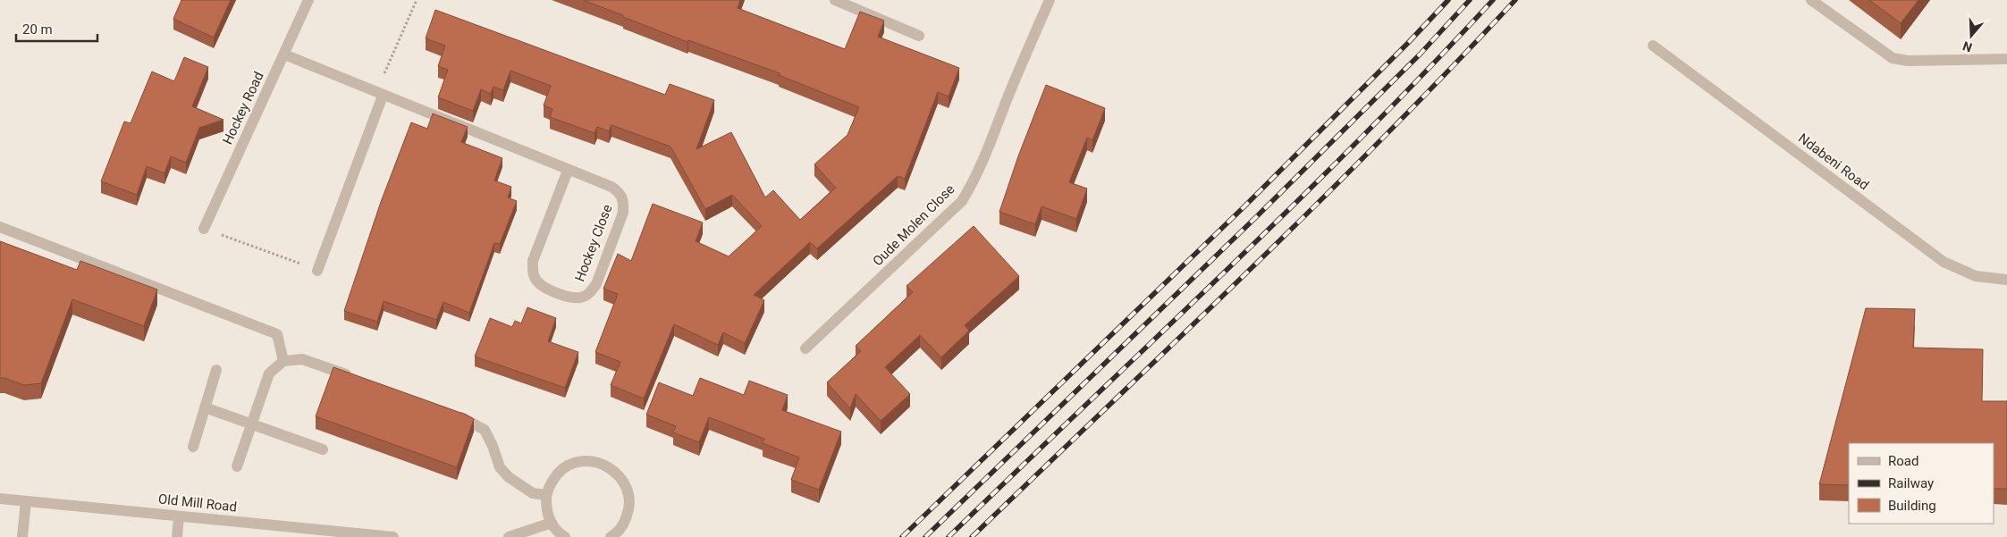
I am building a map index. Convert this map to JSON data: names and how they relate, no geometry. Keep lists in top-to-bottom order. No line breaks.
{"streets":{"street":["Hockey Road","Ndabeni Road","Oude Molen Close","Hockey Close","Old Mill Road"]},"crossings":[["Hockey Road","Hockey Close"]],"legend":["Road","Railway","Building"],"scale_bar":"20 m","north":"bottom"}
